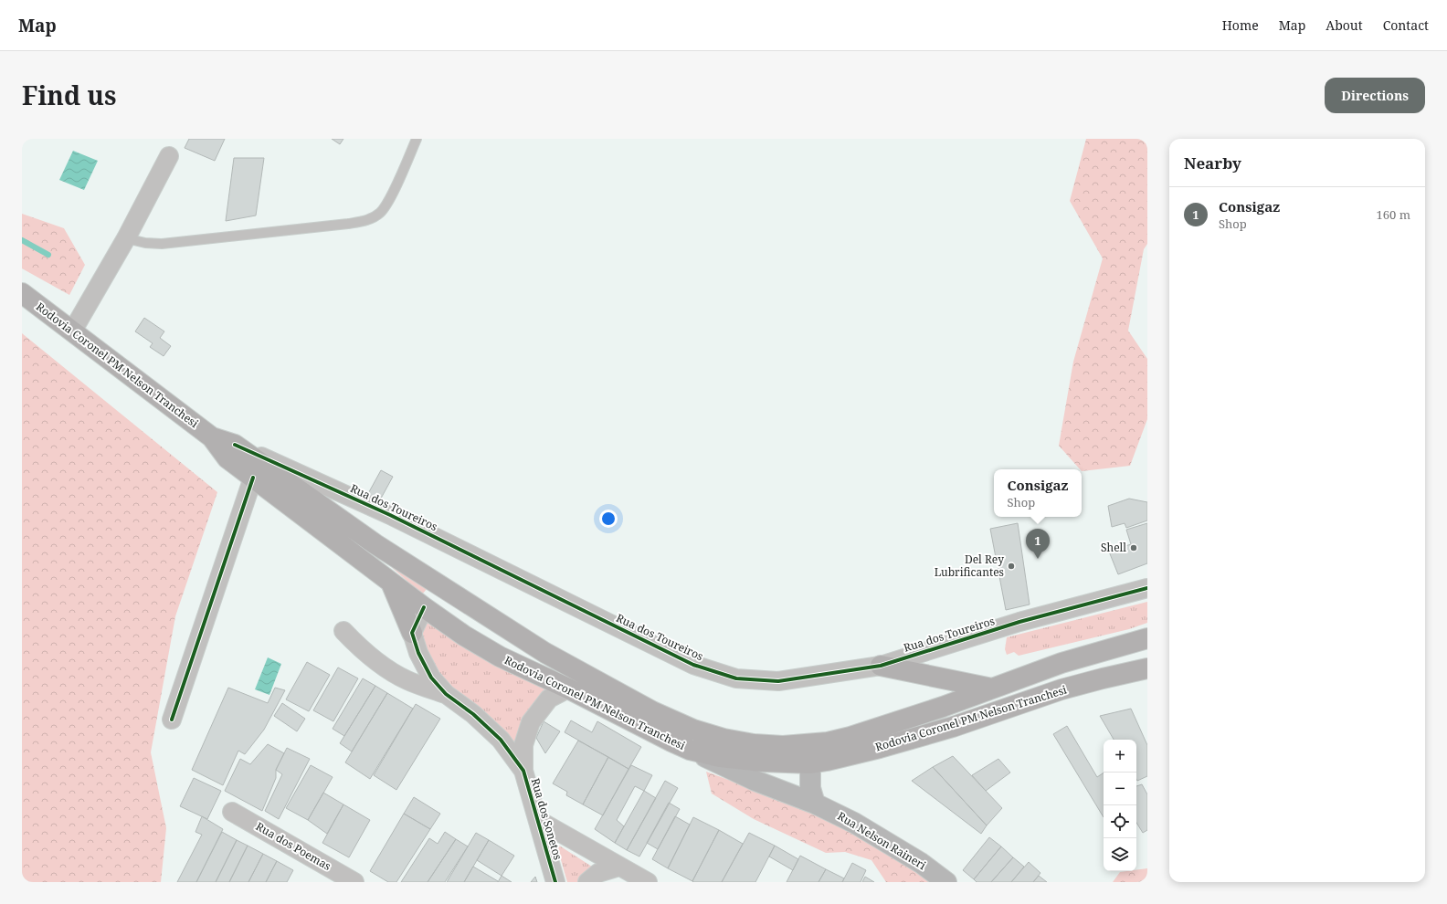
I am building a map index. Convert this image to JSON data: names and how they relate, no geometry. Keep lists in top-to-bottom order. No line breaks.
{"streets":{"highway":["Rodovia Coronel PM Nelson Tranchesi"],"main road":["Rua Nelson Raineri"],"street":["Rua dos Toureiros","Rua dos Sonetos","Rua dos Poemas"]},"crossings":[["Rodovia Coronel PM Nelson Tranchesi","Rua dos Toureiros"],["Rodovia Coronel PM Nelson Tranchesi","Rua Nelson Raineri"]],"places":["Shell","Del Rey Lubrificantes"],"page":{"header":"Map","nav":["Home","Map","About","Contact"],"title":"Find us","buttons":"Directions","heading":"Nearby","list":[{"mark":"1","name":"Consigaz","note":"Shop","value":"160 m"}],"popup":["Consigaz","Shop"],"pins":"1","map_buttons":["+","−"]}}
